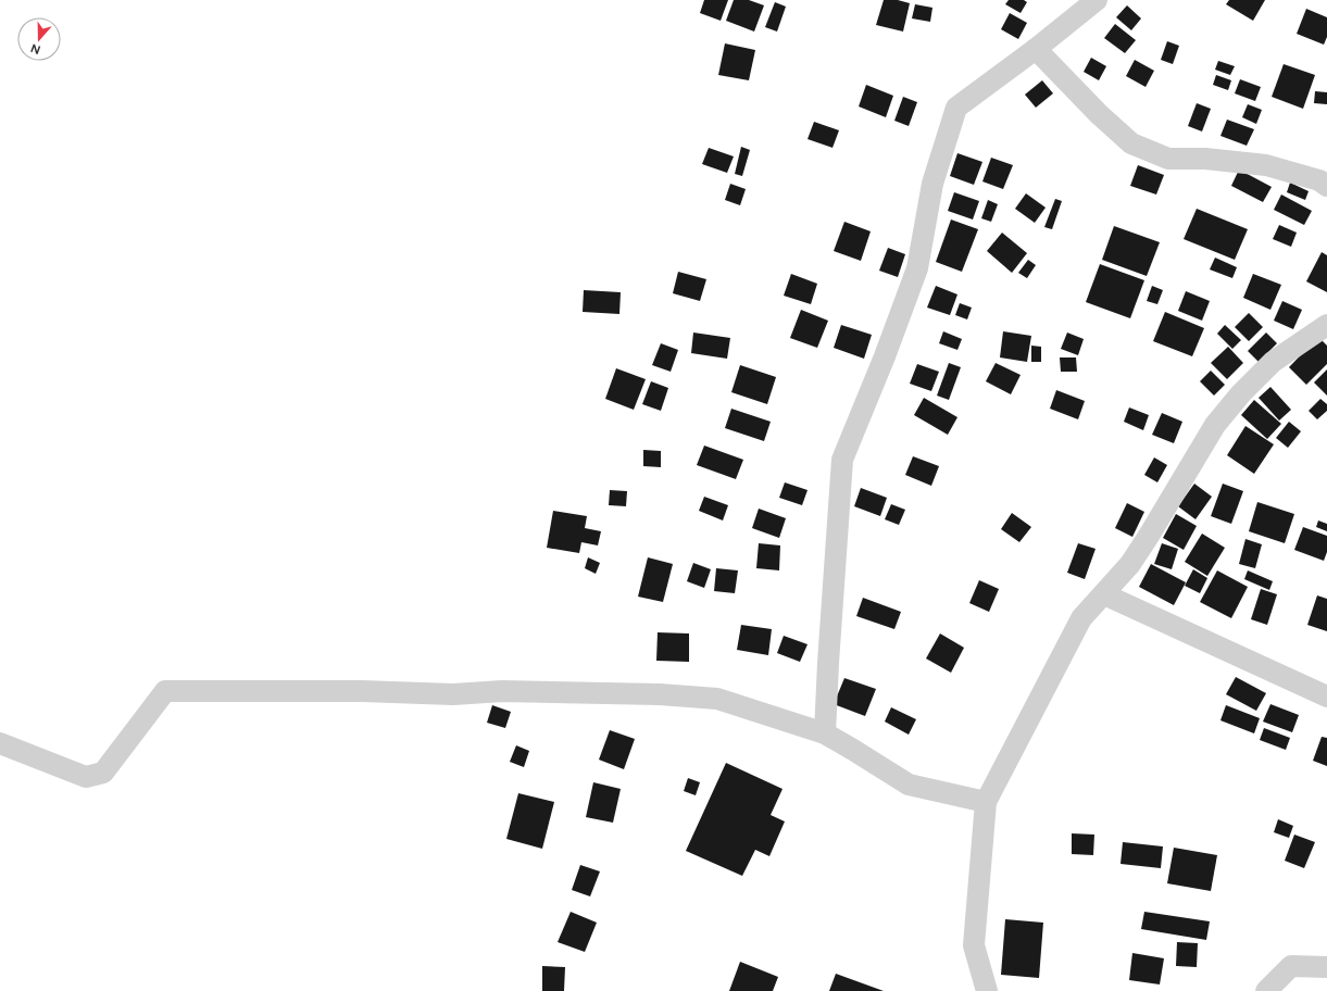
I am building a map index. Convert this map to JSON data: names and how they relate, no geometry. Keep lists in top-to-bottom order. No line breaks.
{"north":"bottom"}
